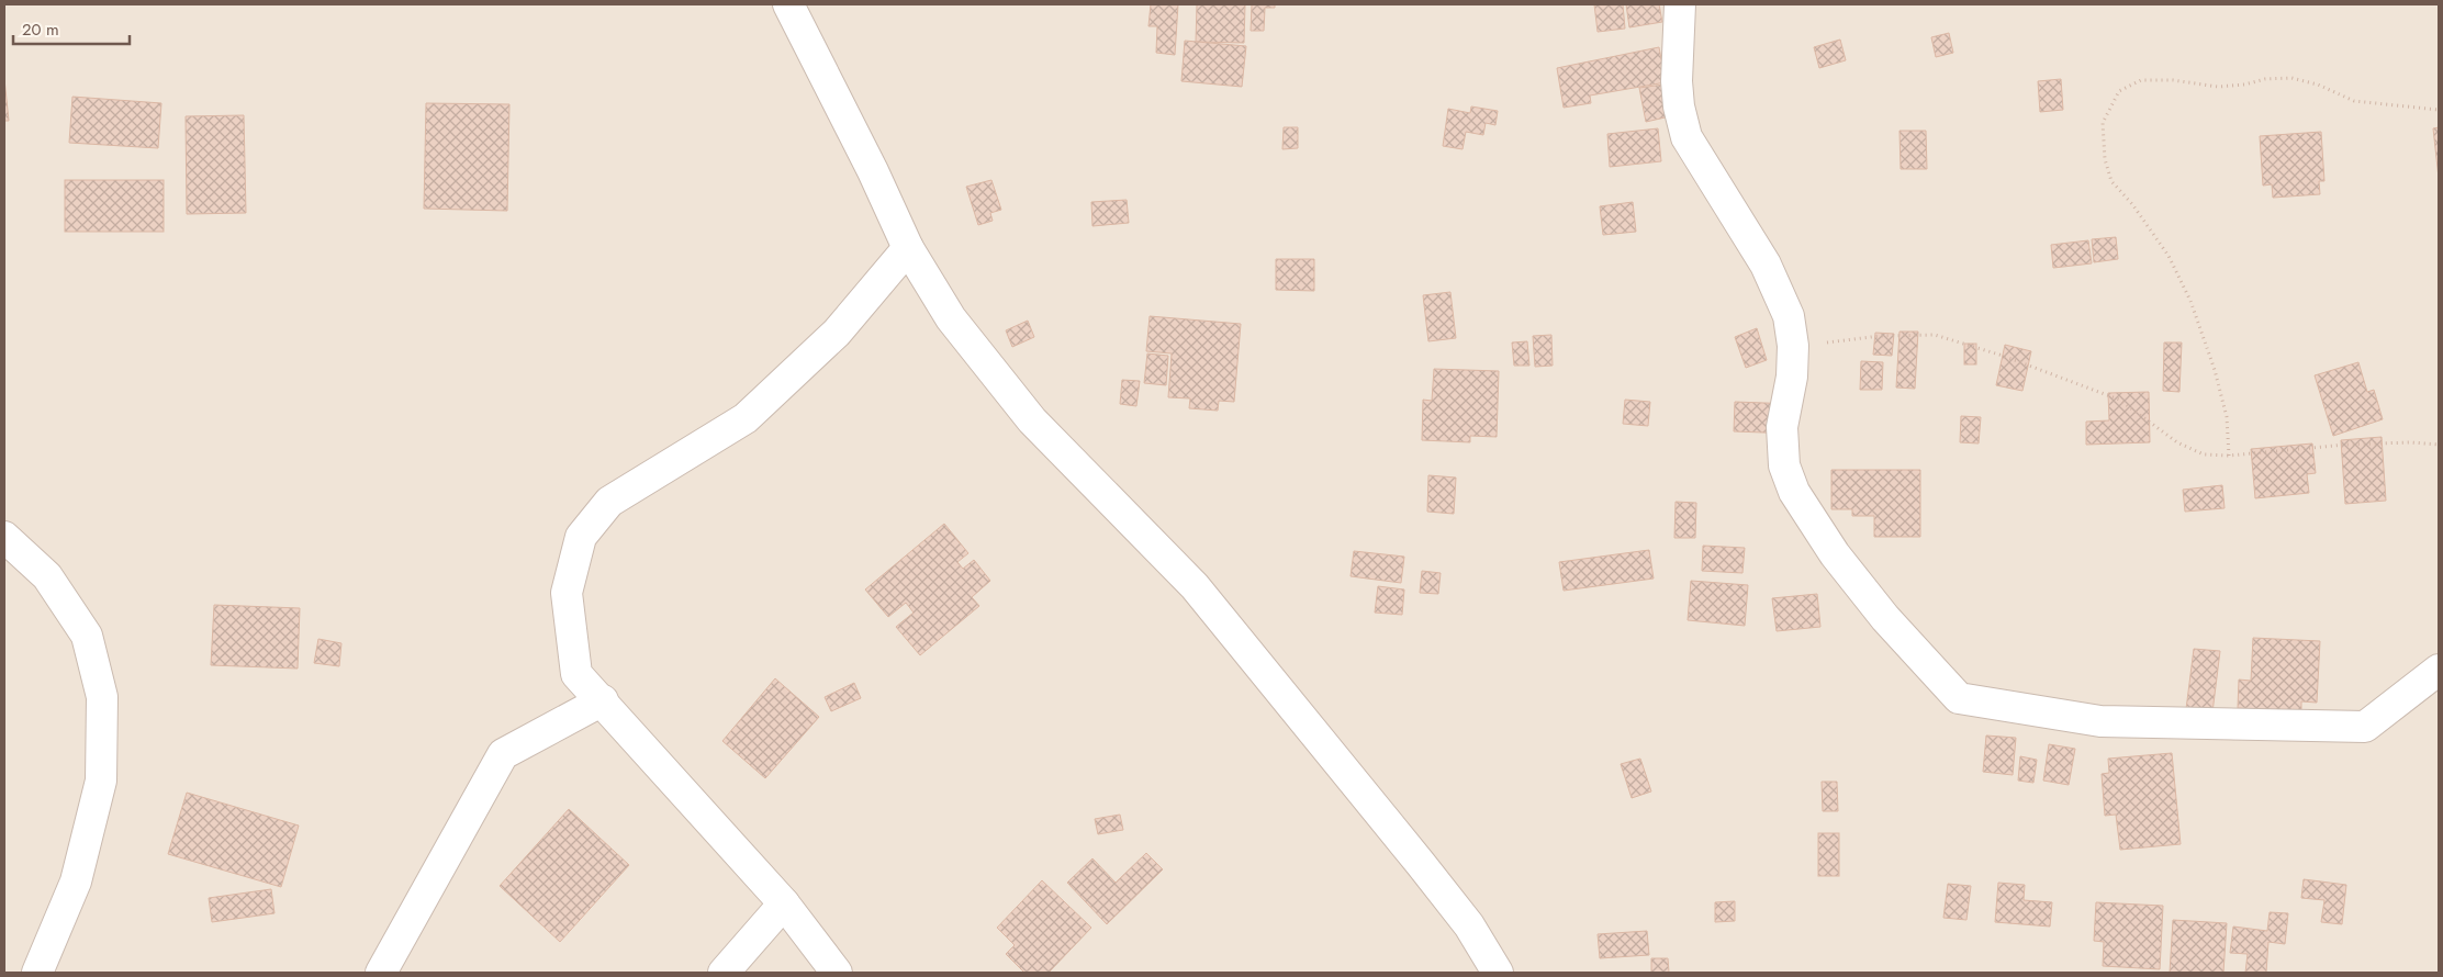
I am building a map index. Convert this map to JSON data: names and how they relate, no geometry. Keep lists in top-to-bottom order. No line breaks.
{"scale_bar":"20 m"}
